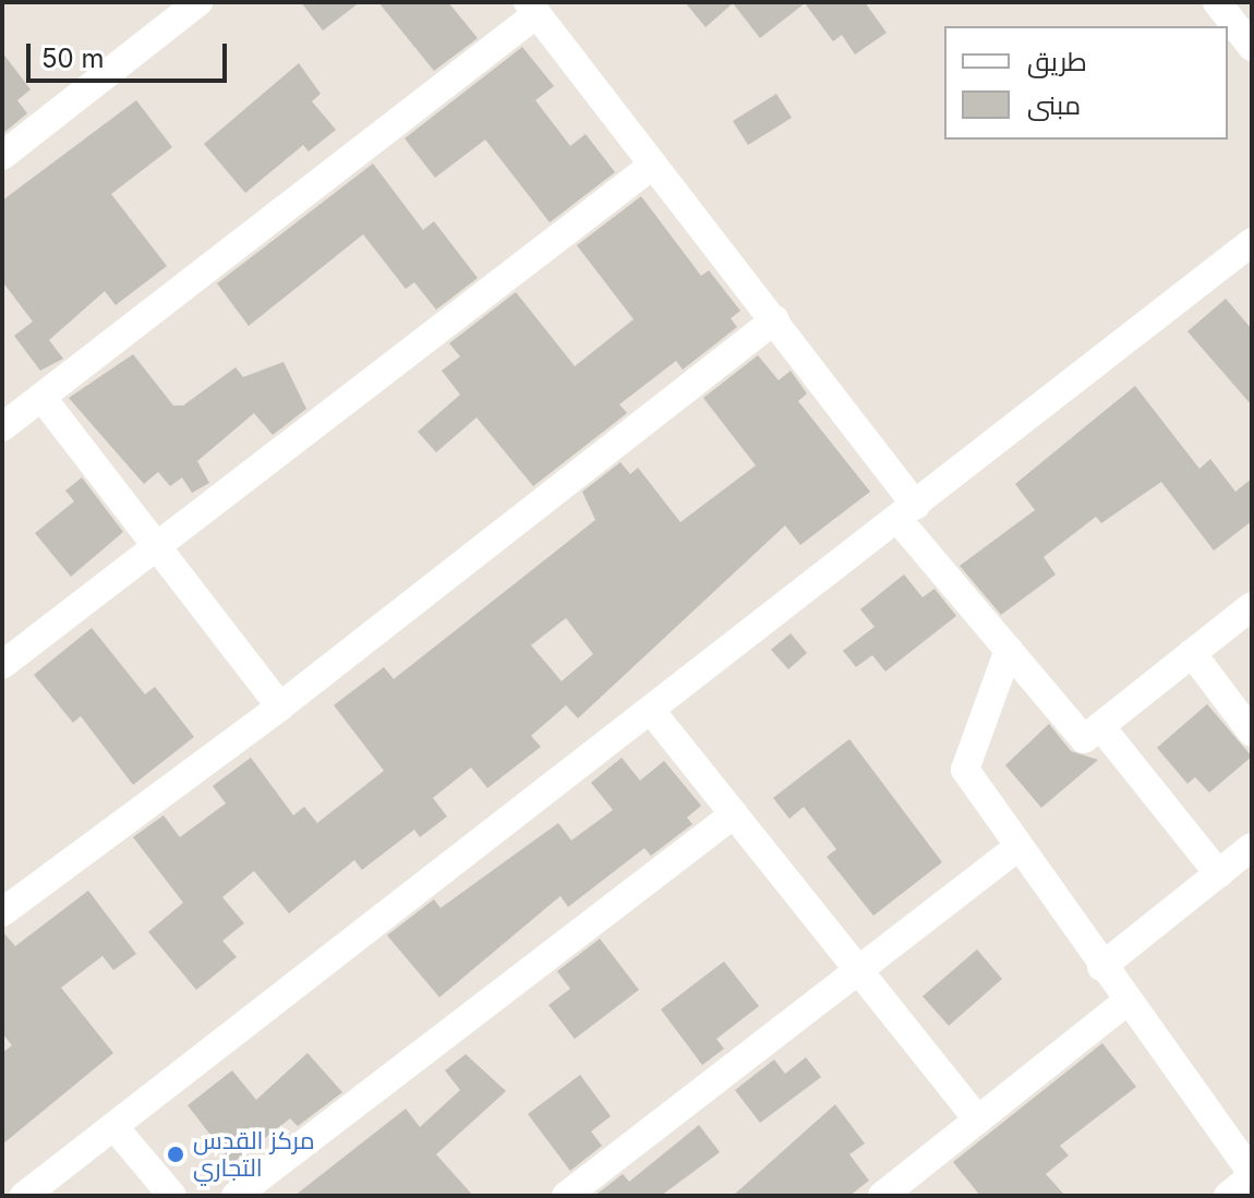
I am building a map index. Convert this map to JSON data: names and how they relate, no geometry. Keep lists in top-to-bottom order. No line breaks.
{"places":["مركز القدس التجاري"],"legend":["طريق","مبنى"],"scale_bar":"50 m"}
